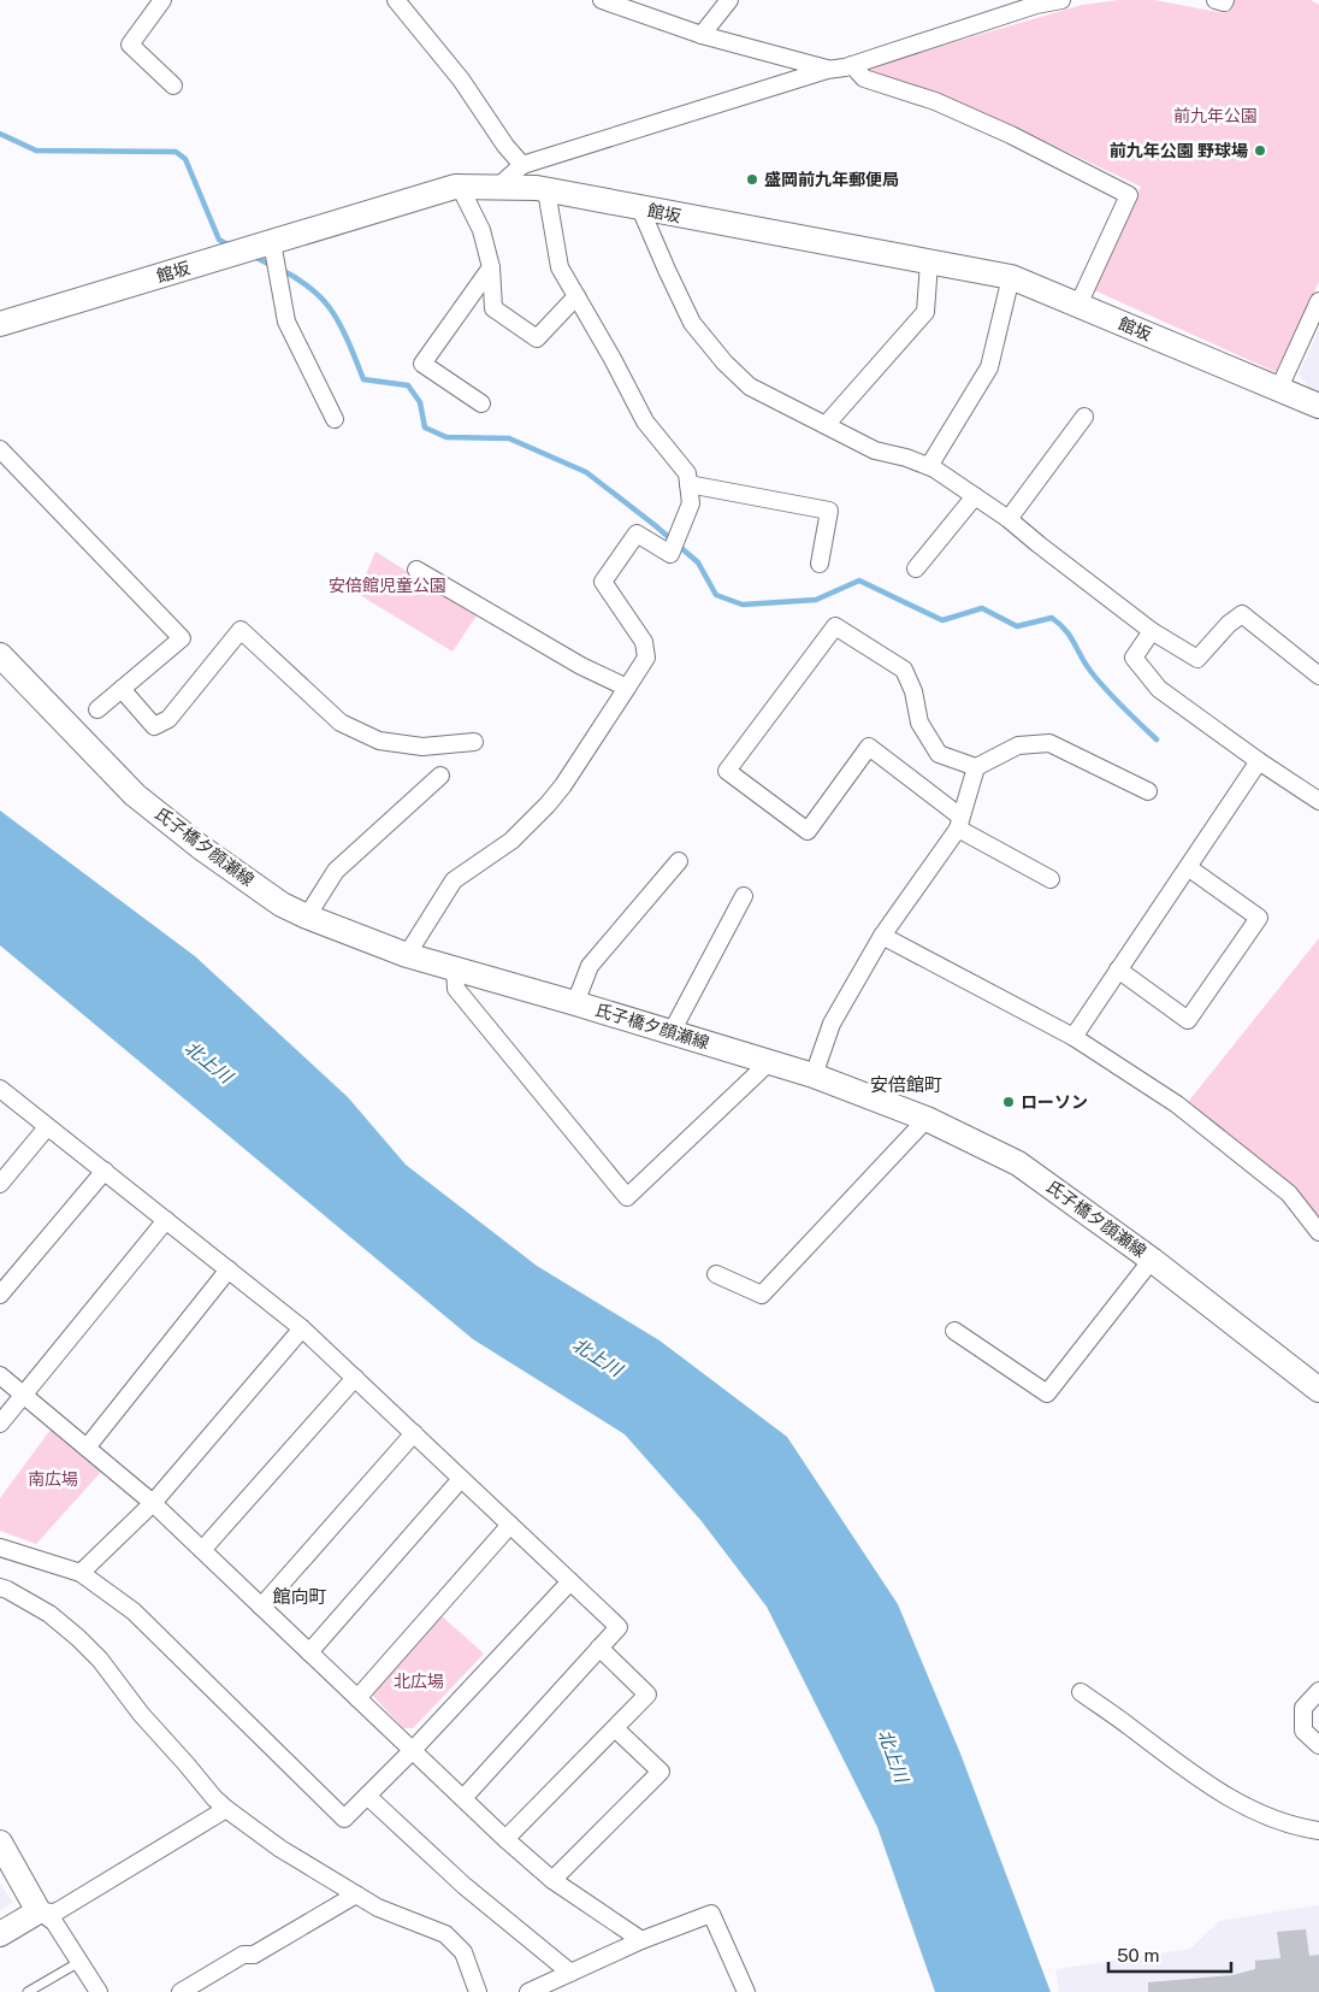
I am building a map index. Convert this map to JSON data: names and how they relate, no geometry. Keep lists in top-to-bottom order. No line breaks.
{"streets":{"main road":["館坂","氏子橋夕顔瀬線"]},"districts":["安倍館町","館向町"],"water":["北上川"],"parks":["前九年公園","安倍館児童公園","南広場","北広場"],"places":["前九年公園 野球場","盛岡前九年郵便局","ローソン"],"scale_bar":"50 m"}
